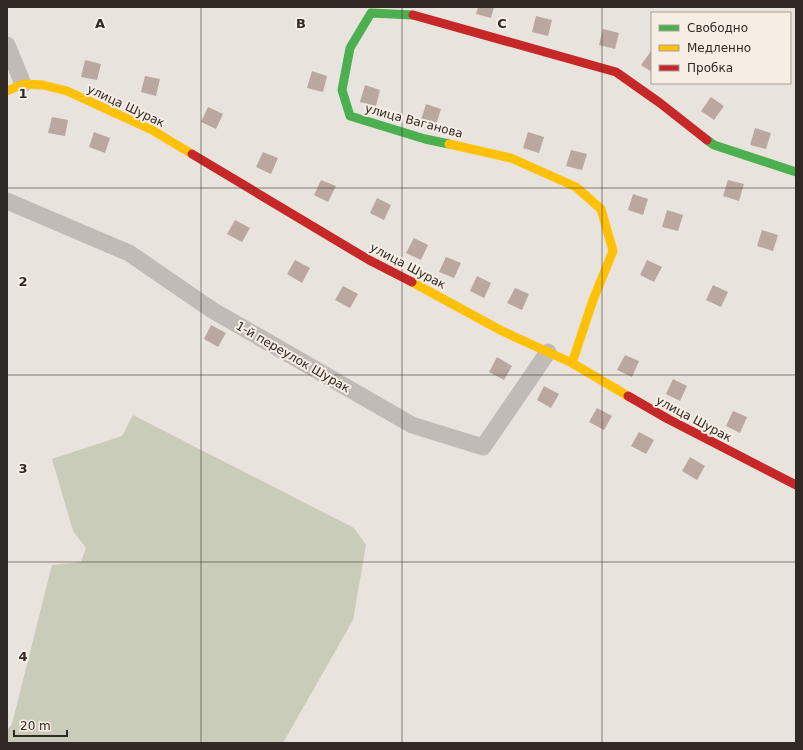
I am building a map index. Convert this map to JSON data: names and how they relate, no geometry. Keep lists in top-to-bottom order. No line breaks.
{"streets":{"street":["улица Шурак","улица Ваганова","1-й переулок Шурак"]},"crossings":[["улица Шурак","улица Ваганова"],["улица Шурак","1-й переулок Шурак"]],"legend":["Свободно","Медленно","Пробка"],"scale_bar":"20 m","grid":{"columns":["A","B","C"],"rows":["1","2","3","4"]}}
